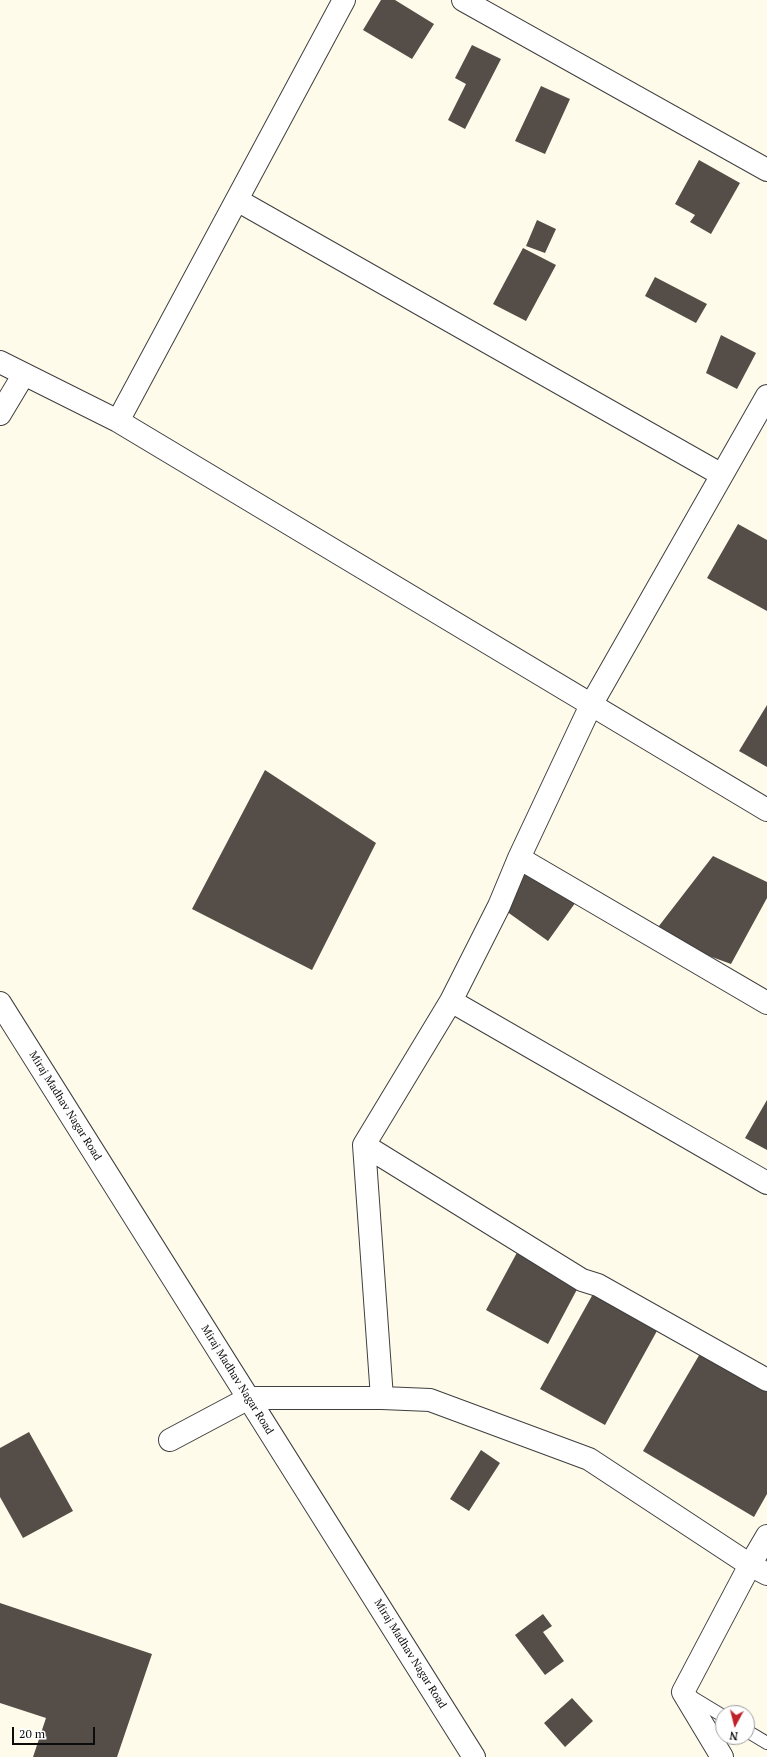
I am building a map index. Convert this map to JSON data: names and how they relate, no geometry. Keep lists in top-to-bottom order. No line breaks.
{"streets":{"street":["Miraj Madhav Nagar Road"]},"scale_bar":"20 m","north":"bottom"}
